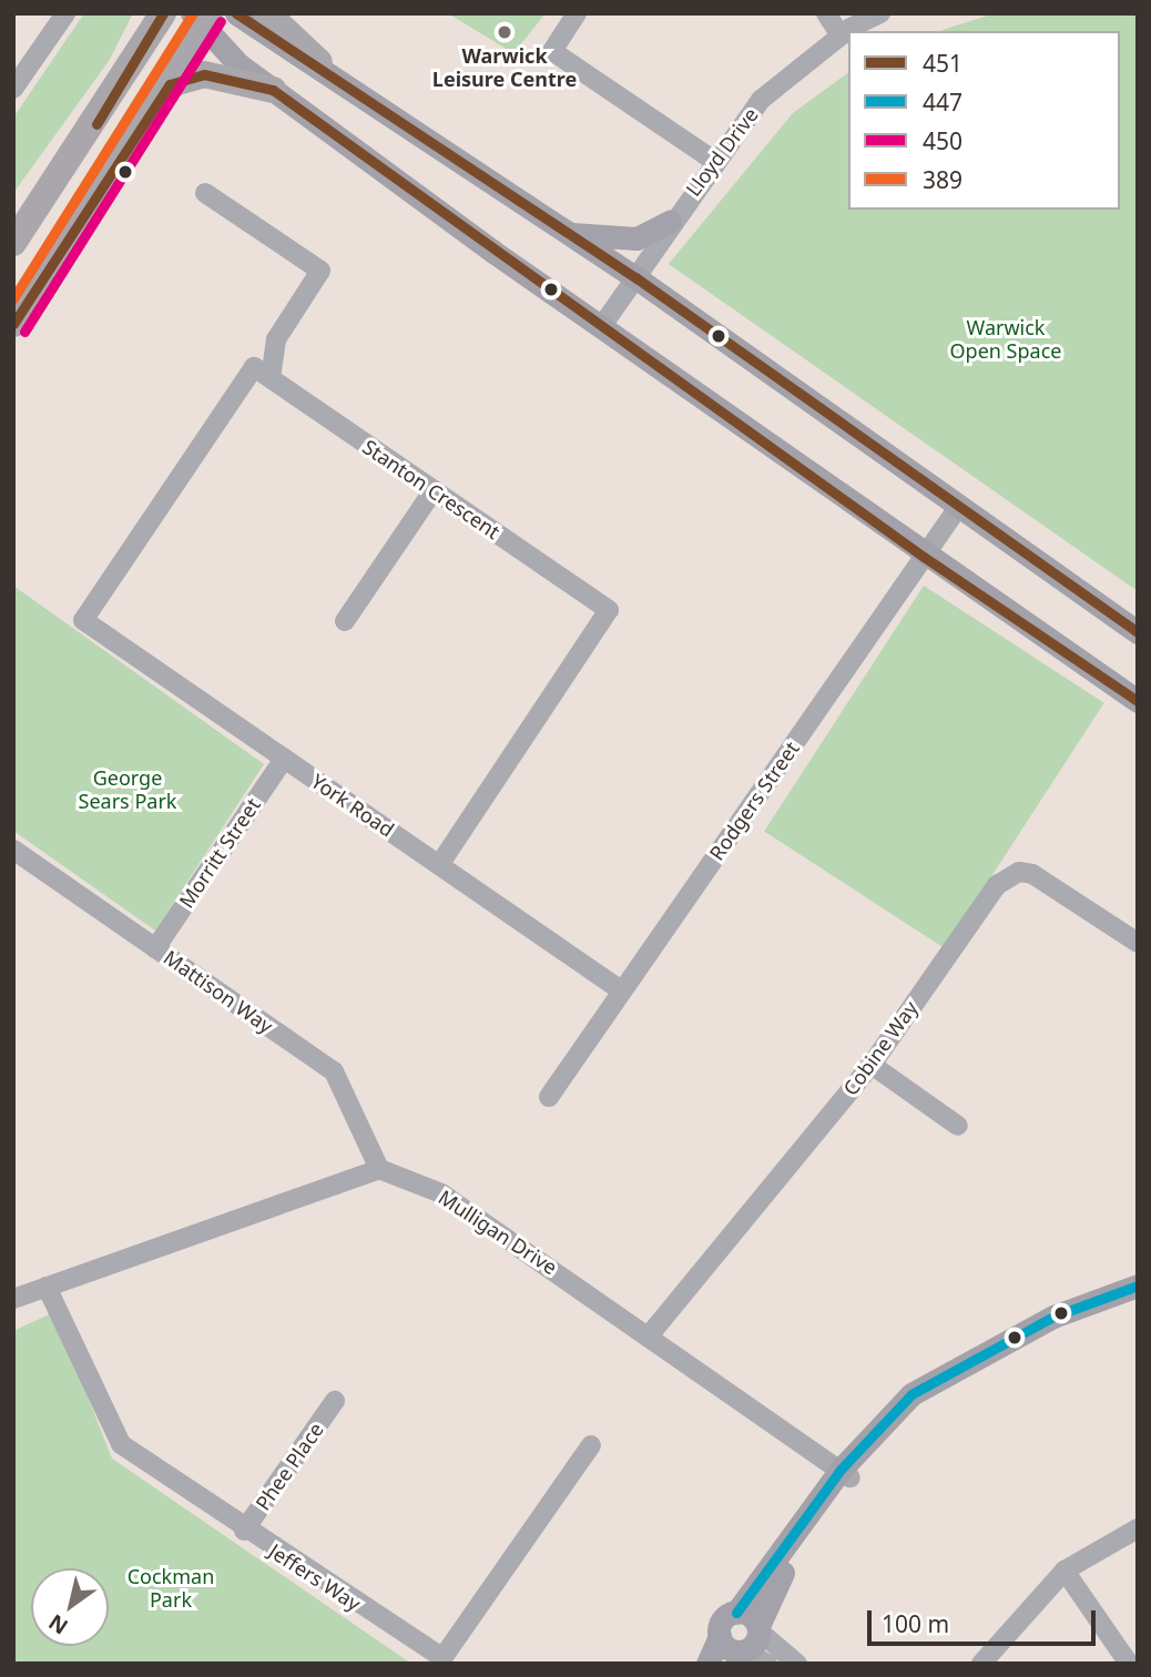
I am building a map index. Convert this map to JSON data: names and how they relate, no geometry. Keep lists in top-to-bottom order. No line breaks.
{"streets":{"street":["Lloyd Drive","Stanton Crescent","Rodgers Street","York Road","Morritt Street","Mattison Way","Cobine Way","Mulligan Drive","Phee Place","Jeffers Way"]},"crossings":[["Stanton Crescent","York Road"],["Rodgers Street","York Road"],["York Road","Morritt Street"],["Morritt Street","Mattison Way"],["Mattison Way","Mulligan Drive"],["Cobine Way","Mulligan Drive"],["Phee Place","Jeffers Way"]],"parks":["Warwick Open Space","George Sears Park","Cockman Park"],"places":["Warwick Leisure Centre"],"lines":["transit line 451","transit line 389","transit line 450","transit line 447"],"legend":["451","447","450","389"],"scale_bar":"100 m","north":"bottom left"}
